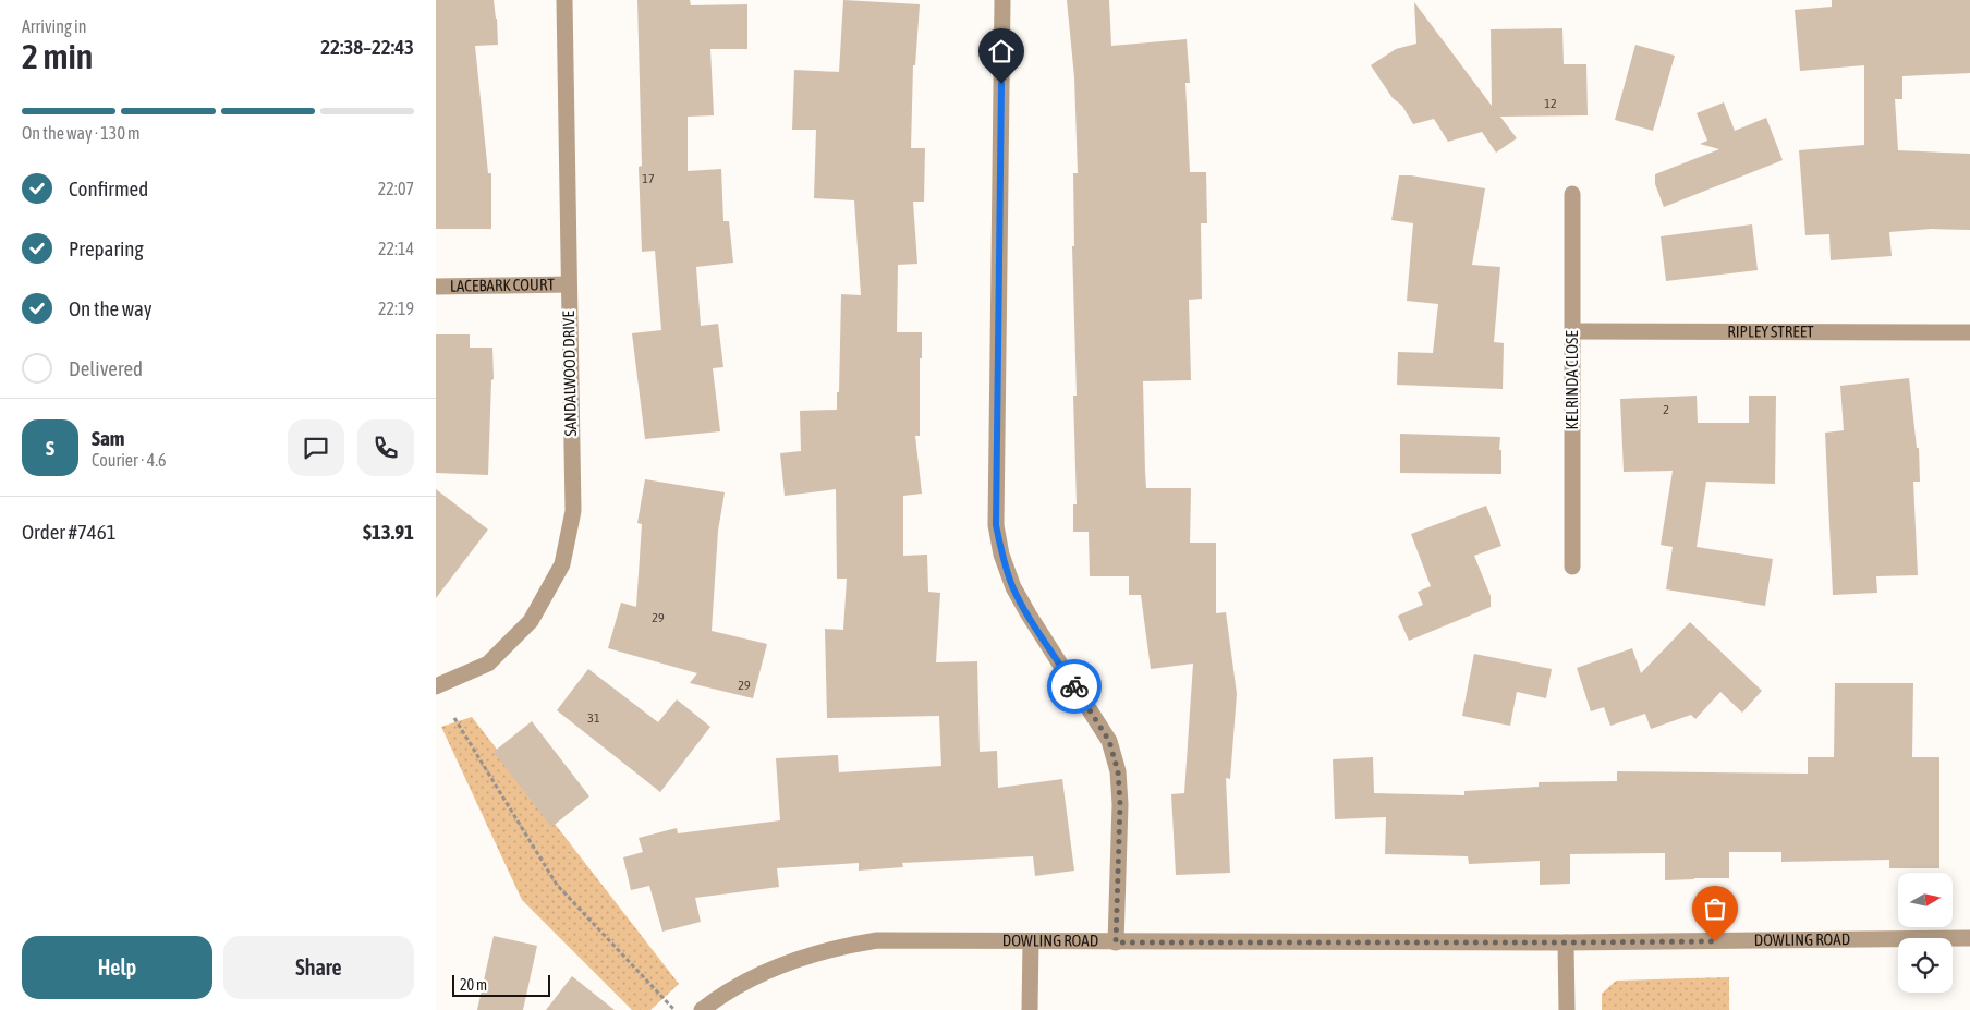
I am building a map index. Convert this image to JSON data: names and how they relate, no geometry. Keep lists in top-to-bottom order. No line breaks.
{"streets":{"street":["LACEBARK COURT","RIPLEY STREET","SANDALWOOD DRIVE","KELRINDA CLOSE","DOWLING ROAD"]},"crossings":[["LACEBARK COURT","SANDALWOOD DRIVE"],["RIPLEY STREET","KELRINDA CLOSE"]],"house_numbers":["12","17","2","29","29","31"],"scale_bar":"20 m","north":"right","page":{"heading":["2 min","Arriving in","22:38–22:43"],"panel":["Sam","Courier · 4.6","Order #7461","$13.91"],"bar":"On the way · 130 m","list":[["Confirmed","22:07"],["Preparing","22:14"],["On the way","22:19"],"Delivered"],"round":"S","buttons":["Help","Share"],"scale":"20 m"}}
